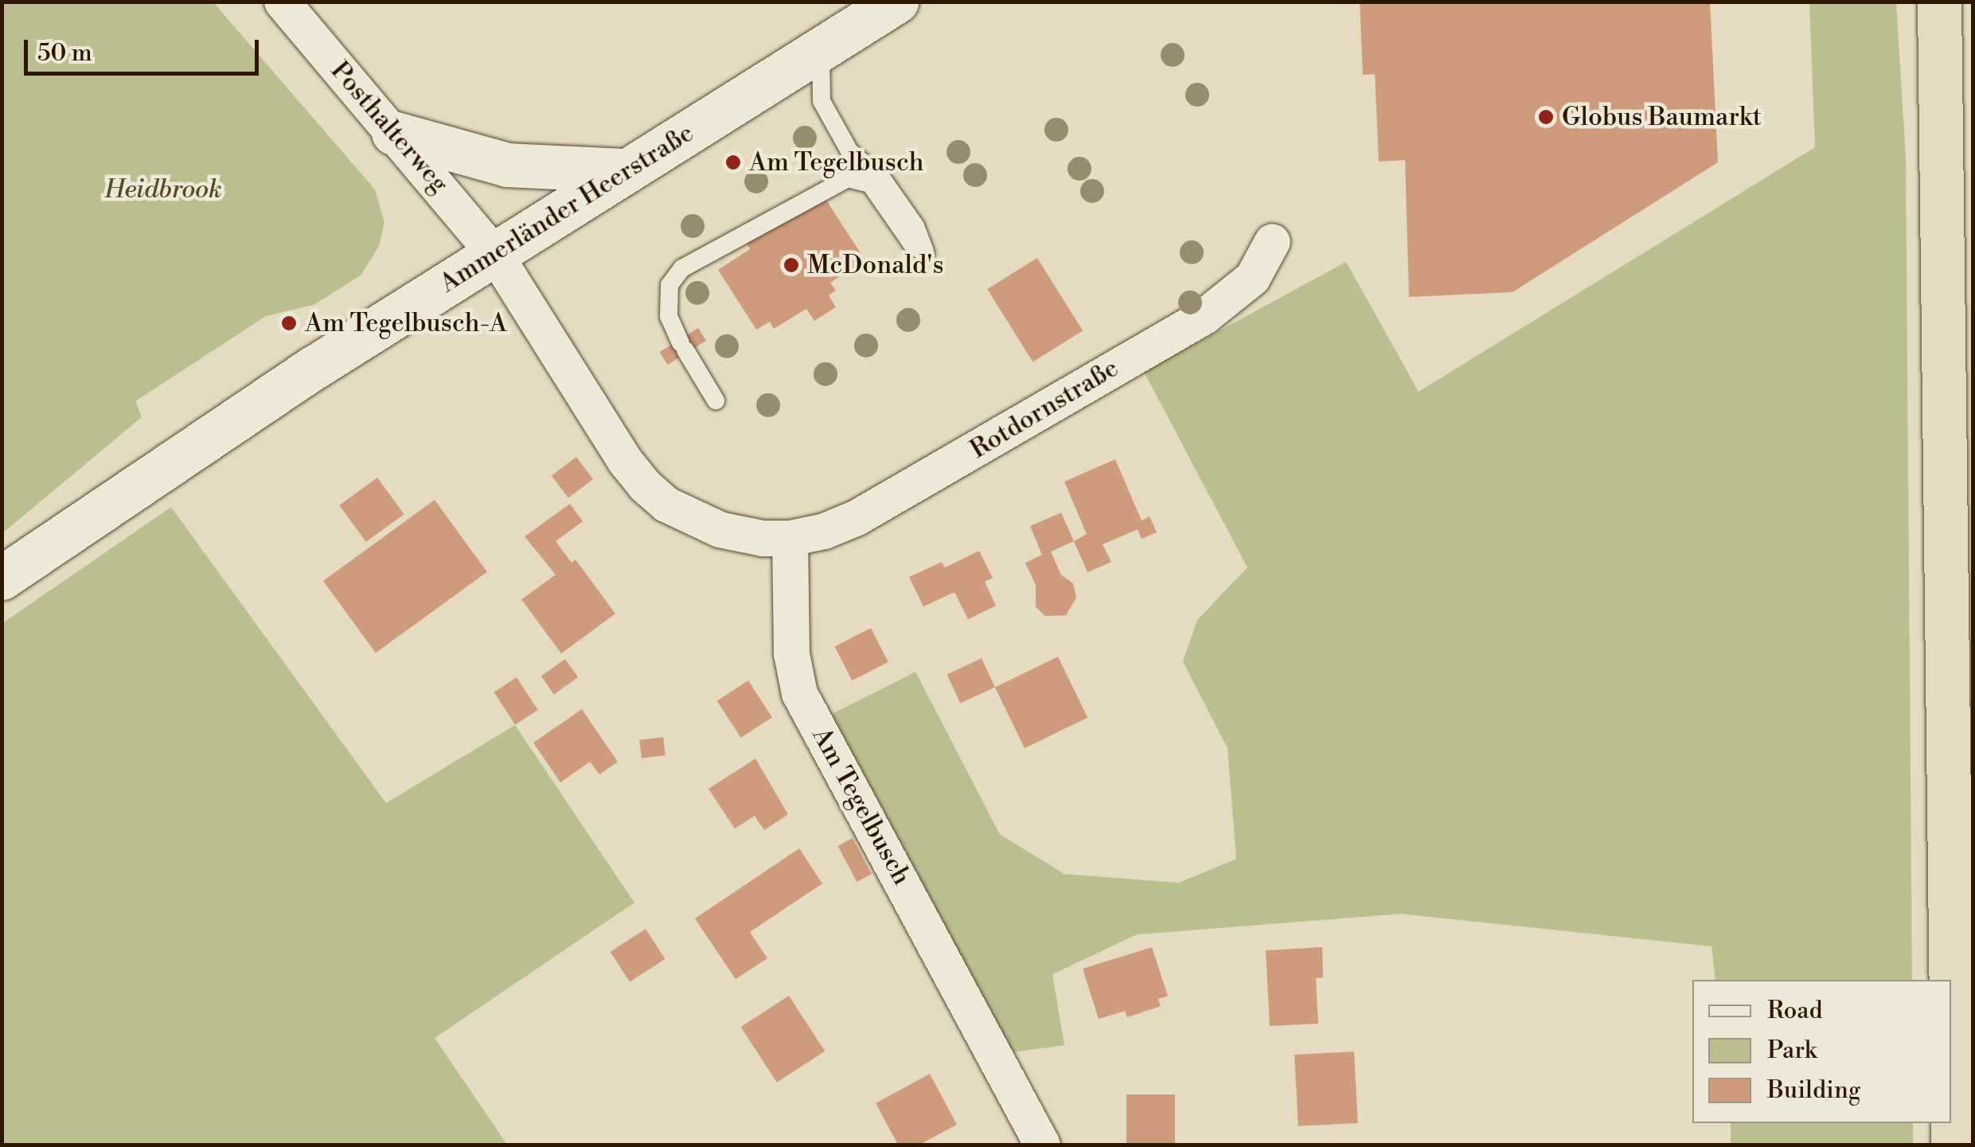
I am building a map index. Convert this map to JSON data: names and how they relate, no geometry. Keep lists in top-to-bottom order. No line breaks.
{"streets":{"street":["Posthalterweg","Ammerländer Heerstraße","Rotdornstraße","Am Tegelbusch"]},"crossings":[["Posthalterweg","Ammerländer Heerstraße"],["Rotdornstraße","Am Tegelbusch"]],"parks":["Heidbrook"],"places":["Globus Baumarkt","Am Tegelbusch","McDonald's","Am Tegelbusch-A"],"legend":["Road","Park","Building"],"scale_bar":"50 m"}
